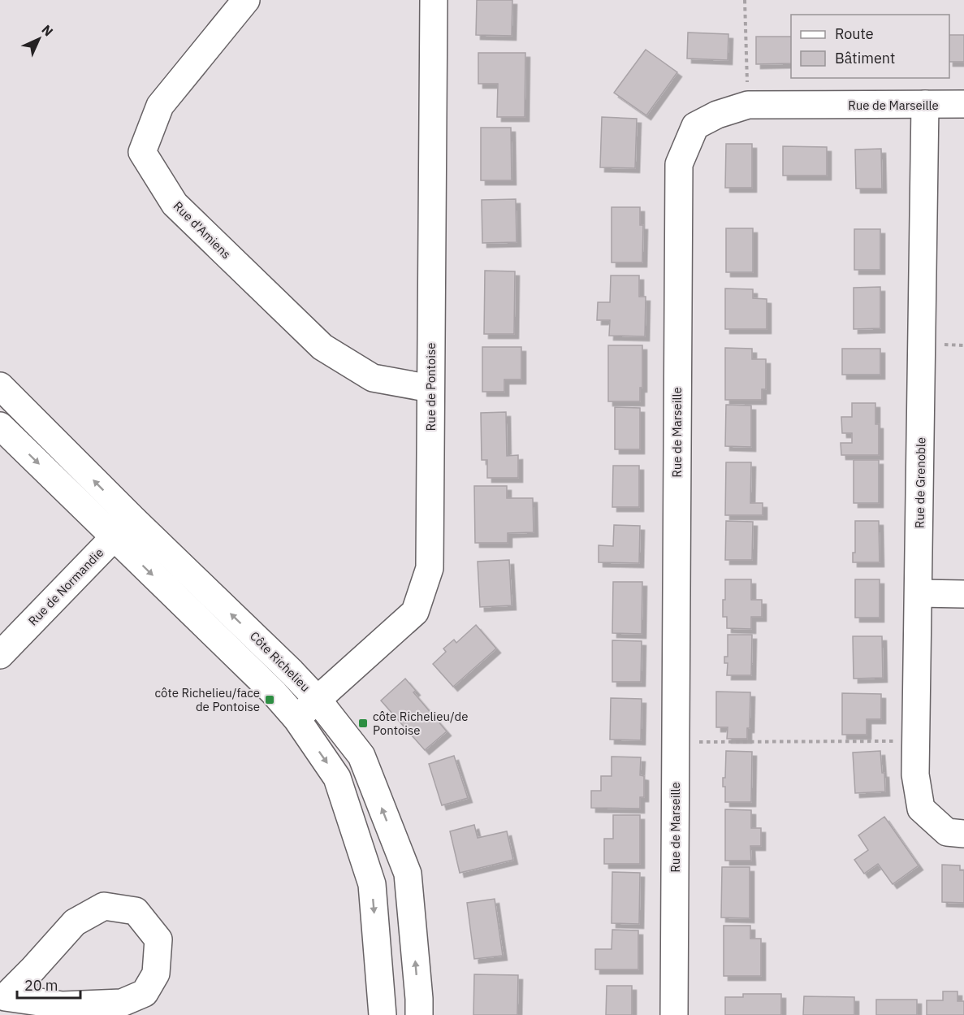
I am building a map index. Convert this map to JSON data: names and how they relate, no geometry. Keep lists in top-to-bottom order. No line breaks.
{"streets":{"street":["Rue de Marseille","Rue d'Amiens","Rue de Pontoise","Rue de Grenoble","Rue de Normandie","Côte Richelieu"]},"crossings":[["Rue de Marseille","Rue de Grenoble"],["Rue d'Amiens","Rue de Pontoise"],["Rue de Pontoise","Côte Richelieu"],["Rue de Normandie","Côte Richelieu"]],"places":{"transit":["côte Richelieu/face de Pontoise","côte Richelieu/de Pontoise"]},"legend":["Route","Bâtiment"],"scale_bar":"20 m","north":"top right"}
